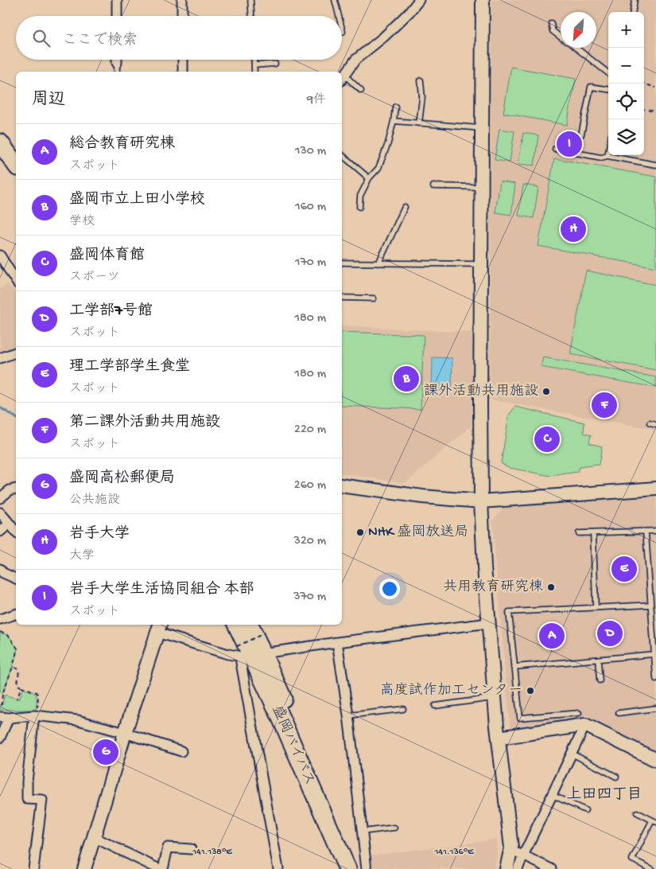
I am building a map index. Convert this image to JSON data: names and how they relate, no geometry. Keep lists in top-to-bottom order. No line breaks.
{"streets":{"highway":["盛岡バイパス"]},"districts":["上田四丁目"],"places":["課外活動共用施設","NHK 盛岡放送局","共用教育研究棟","高度試作加工センター"],"north":"bottom left","page":{"map_buttons":["+","−"],"search":"ここで検索","heading":["周辺","9件"],"list":[{"mark":"A","name":"総合教育研究棟","note":"スポット","value":"130 m"},{"mark":"B","name":"盛岡市立上田小学校","note":"学校","value":"160 m"},{"mark":"C","name":"盛岡体育館","note":"スポーツ","value":"170 m"},{"mark":"D","name":"工学部7号館","note":"スポット","value":"180 m"},{"mark":"E","name":"理工学部学生食堂","note":"スポット","value":"180 m"},{"mark":"F","name":"第二課外活動共用施設","note":"スポット","value":"220 m"},{"mark":"G","name":"盛岡高松郵便局","note":"公共施設","value":"260 m"},{"mark":"H","name":"岩手大学","note":"大学","value":"320 m"},{"mark":"I","name":"岩手大学生活協同組合 本部","note":"スポット","value":"370 m"}],"pins":["I","H","B","F","C","E","D","A","G"]},"coordinates":["141.138°E","141.136°E"]}
